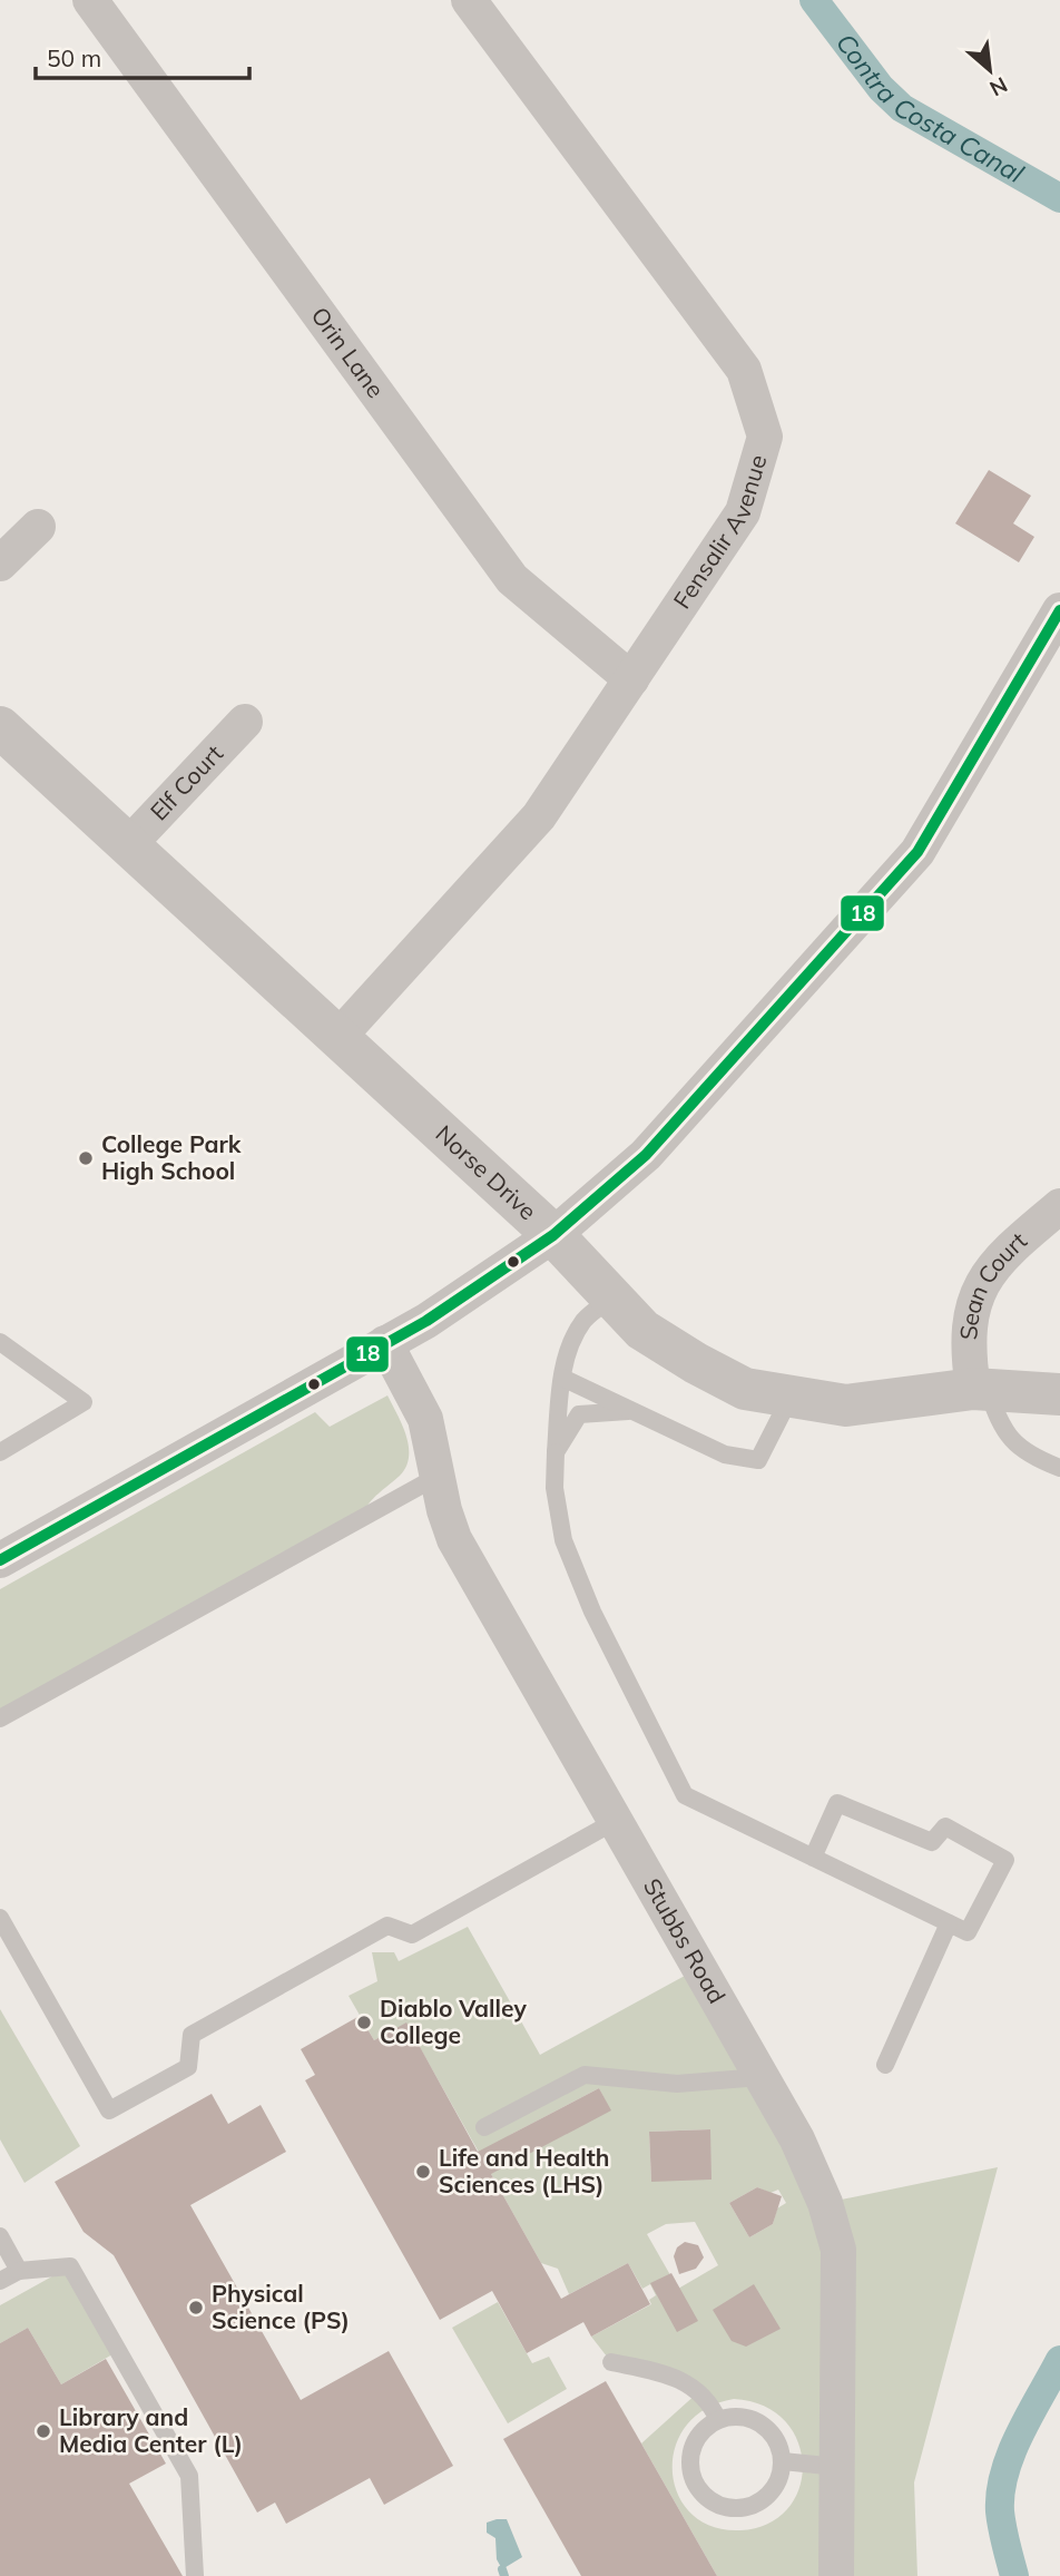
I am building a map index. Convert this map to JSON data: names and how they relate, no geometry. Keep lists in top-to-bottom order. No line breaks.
{"streets":{"street":["Orin Lane","Fensalir Avenue","Elf Court","Norse Drive","Sean Court","Stubbs Road"]},"crossings":[["Orin Lane","Fensalir Avenue"],["Fensalir Avenue","Norse Drive"],["Elf Court","Norse Drive"],["Norse Drive","Sean Court"]],"water":["Contra Costa Canal"],"places":["College Park High School","Diablo Valley College","Life and Health Sciences (LHS)","Physical Science (PS)","Library and Media Center (L)"],"lines":["transit line 18"],"scale_bar":"50 m","north":"bottom right"}
